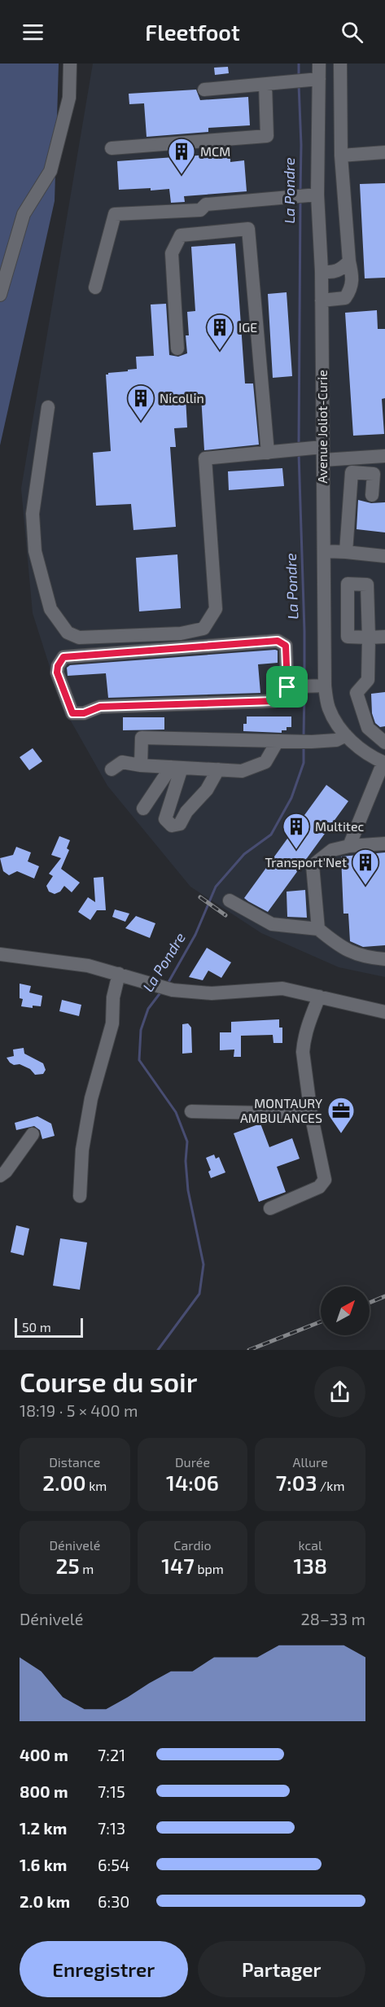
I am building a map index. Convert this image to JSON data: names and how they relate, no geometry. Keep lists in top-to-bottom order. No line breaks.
{"streets":{"street":["Avenue Joliot-Curie"]},"water":["La Pondre"],"places":{"building":["MCM","IGE","Nicollin","Multitec","Transport'Net"],"office":["MONTAURY AMBULANCES"]},"scale_bar":"50 m","north":"top right","page":{"header":"Fleetfoot","scale":"50 m","heading":["Course du soir","18:19 · 5 × 400 m"],"stats":[["Distance","2.00 km"],["Durée","14:06"],["Allure","7:03 /km"],["Dénivelé","25 m"],["Cardio","147 bpm"],["kcal","138"]],"chart":["Dénivelé","28–33 m"],"list":[{"name":"400 m","note":"7:21"},{"name":"800 m","note":"7:15"},{"name":"1.2 km","note":"7:13"},{"name":"1.6 km","note":"6:54"},{"name":"2.0 km","note":"6:30"}],"buttons":["Enregistrer","Partager"]}}
